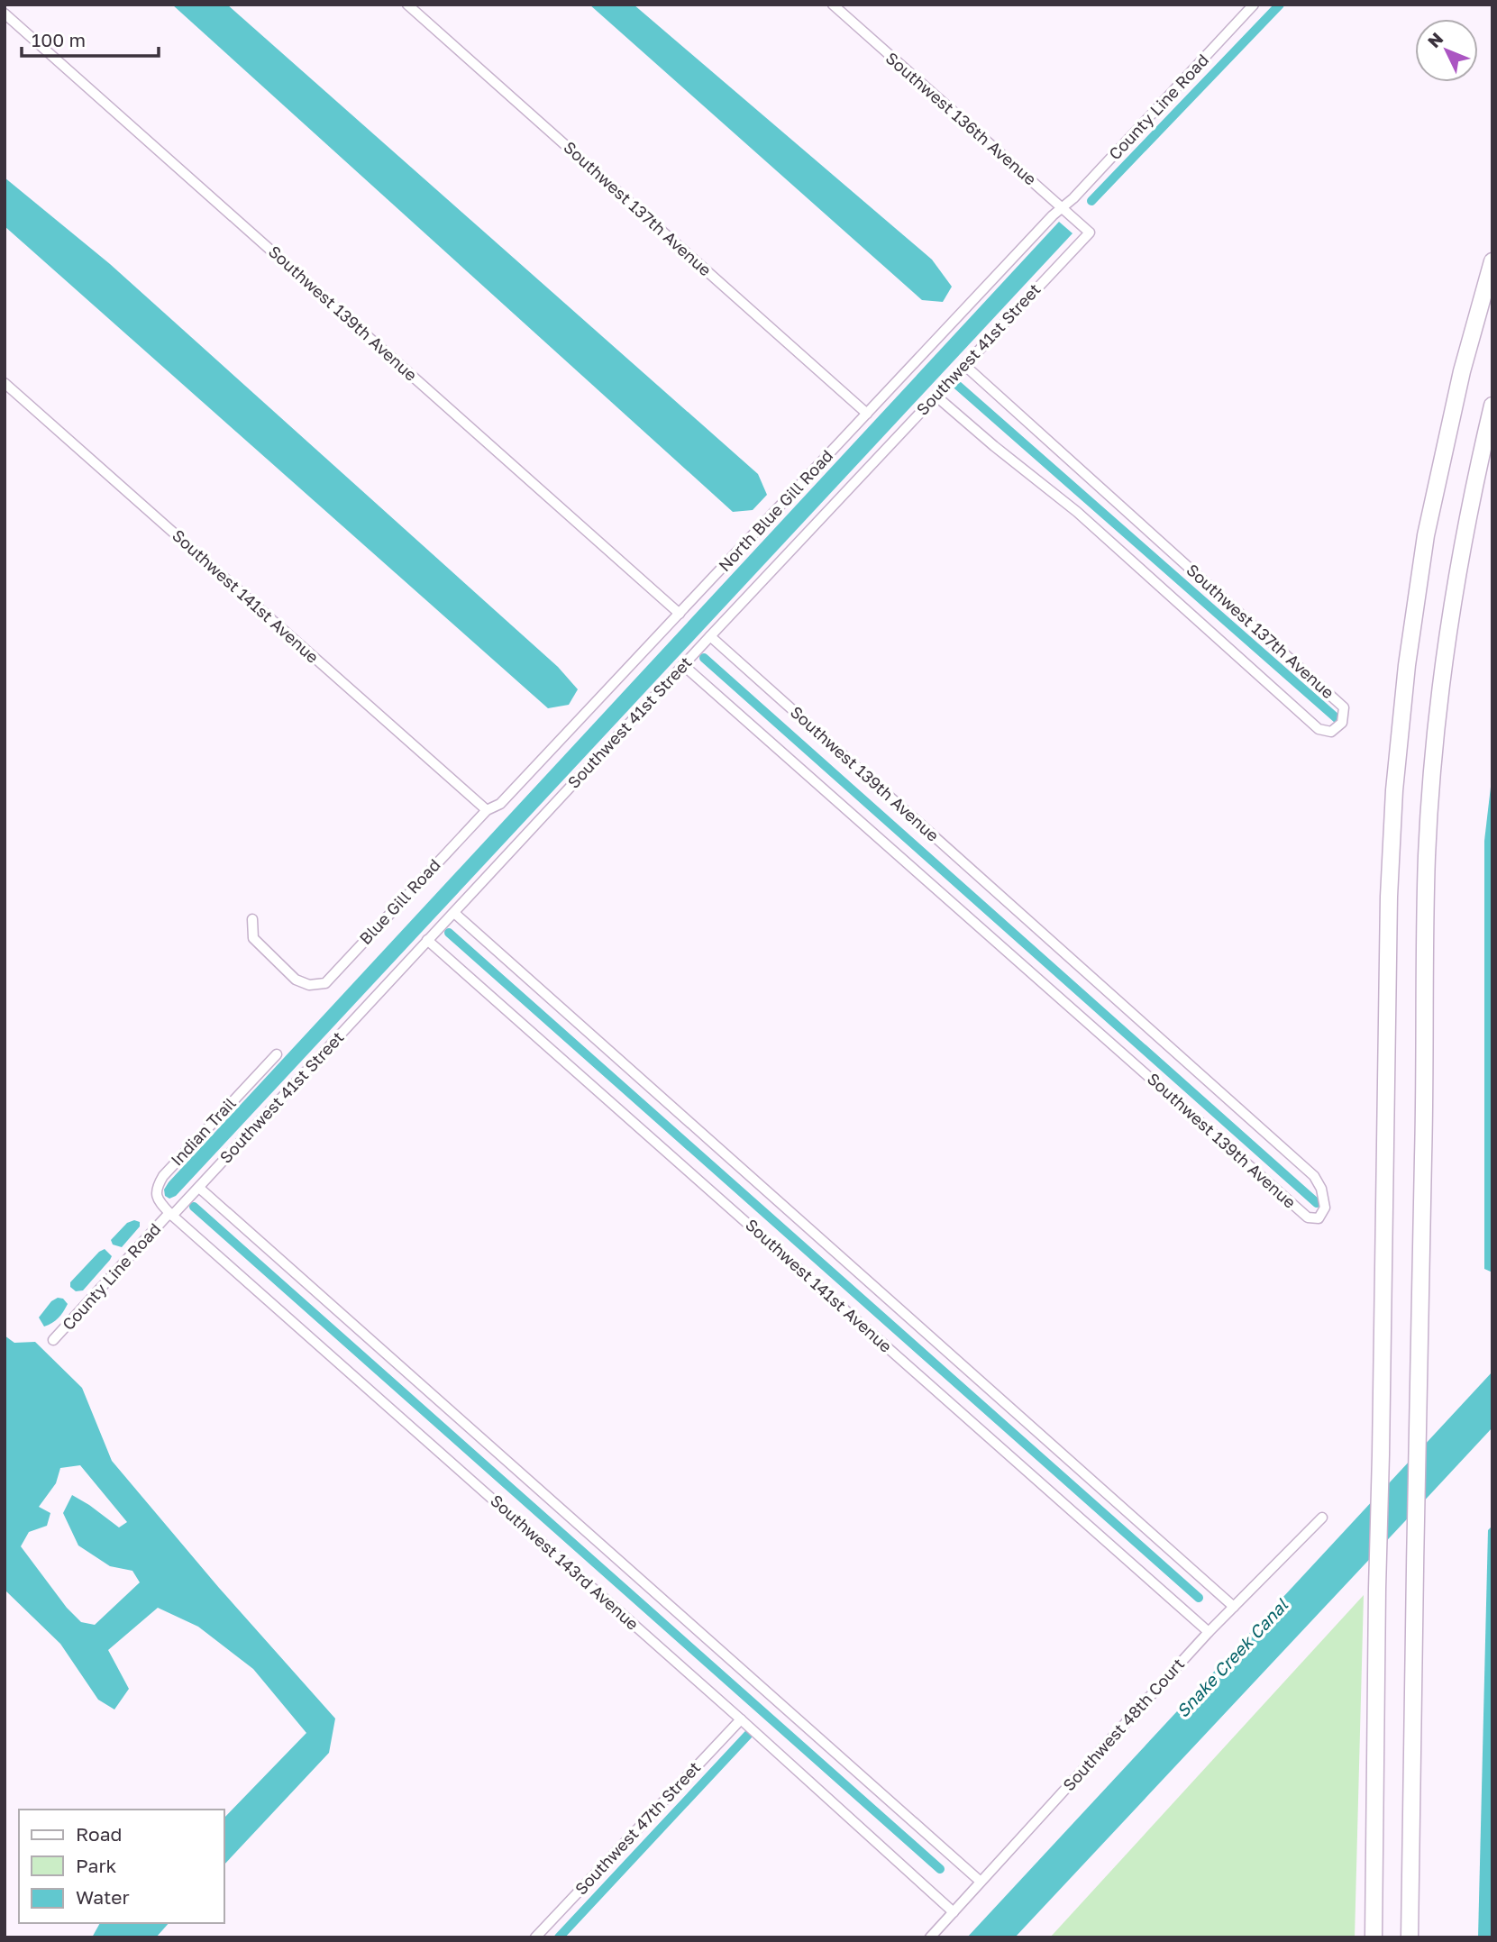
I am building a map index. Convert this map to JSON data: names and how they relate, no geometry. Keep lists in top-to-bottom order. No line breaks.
{"streets":{"street":["County Line Road","Southwest 136th Avenue","Southwest 137th Avenue","Southwest 139th Avenue","Southwest 41st Street","North Blue Gill Road","Southwest 141st Avenue","Blue Gill Road","Indian Trail","Southwest 143rd Avenue","Southwest 48th Court","Southwest 47th Street"]},"crossings":[["County Line Road","Southwest 136th Avenue"],["County Line Road","Southwest 41st Street"],["County Line Road","North Blue Gill Road"],["County Line Road","Indian Trail"],["County Line Road","Southwest 143rd Avenue"],["Southwest 136th Avenue","Southwest 41st Street"],["Southwest 136th Avenue","North Blue Gill Road"],["Southwest 137th Avenue","Southwest 41st Street"],["Southwest 137th Avenue","North Blue Gill Road"],["Southwest 139th Avenue","Southwest 41st Street"],["Southwest 139th Avenue","North Blue Gill Road"],["Southwest 41st Street","Southwest 141st Avenue"],["Southwest 41st Street","Indian Trail"],["Southwest 41st Street","Southwest 143rd Avenue"],["North Blue Gill Road","Southwest 141st Avenue"],["North Blue Gill Road","Blue Gill Road"],["Southwest 141st Avenue","Blue Gill Road"],["Southwest 141st Avenue","Southwest 48th Court"],["Indian Trail","Southwest 143rd Avenue"],["Southwest 143rd Avenue","Southwest 48th Court"],["Southwest 143rd Avenue","Southwest 47th Street"]],"water":["Snake Creek Canal"],"legend":["Road","Park","Water"],"scale_bar":"100 m","north":"top left"}
